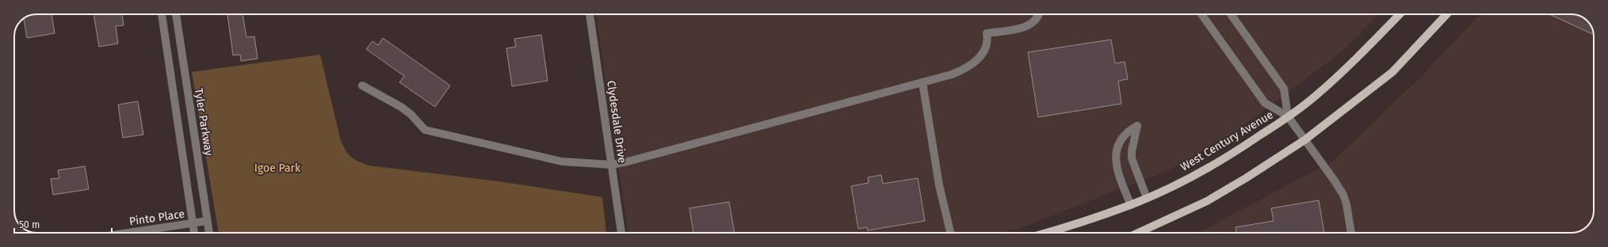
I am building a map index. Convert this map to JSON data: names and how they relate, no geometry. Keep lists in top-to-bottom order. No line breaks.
{"streets":{"main road":["West Century Avenue"],"street":["Tyler Parkway","Clydesdale Drive","Pinto Place"]},"crossings":[["Tyler Parkway","Pinto Place"]],"parks":["Igoe Park"],"scale_bar":"50 m"}
